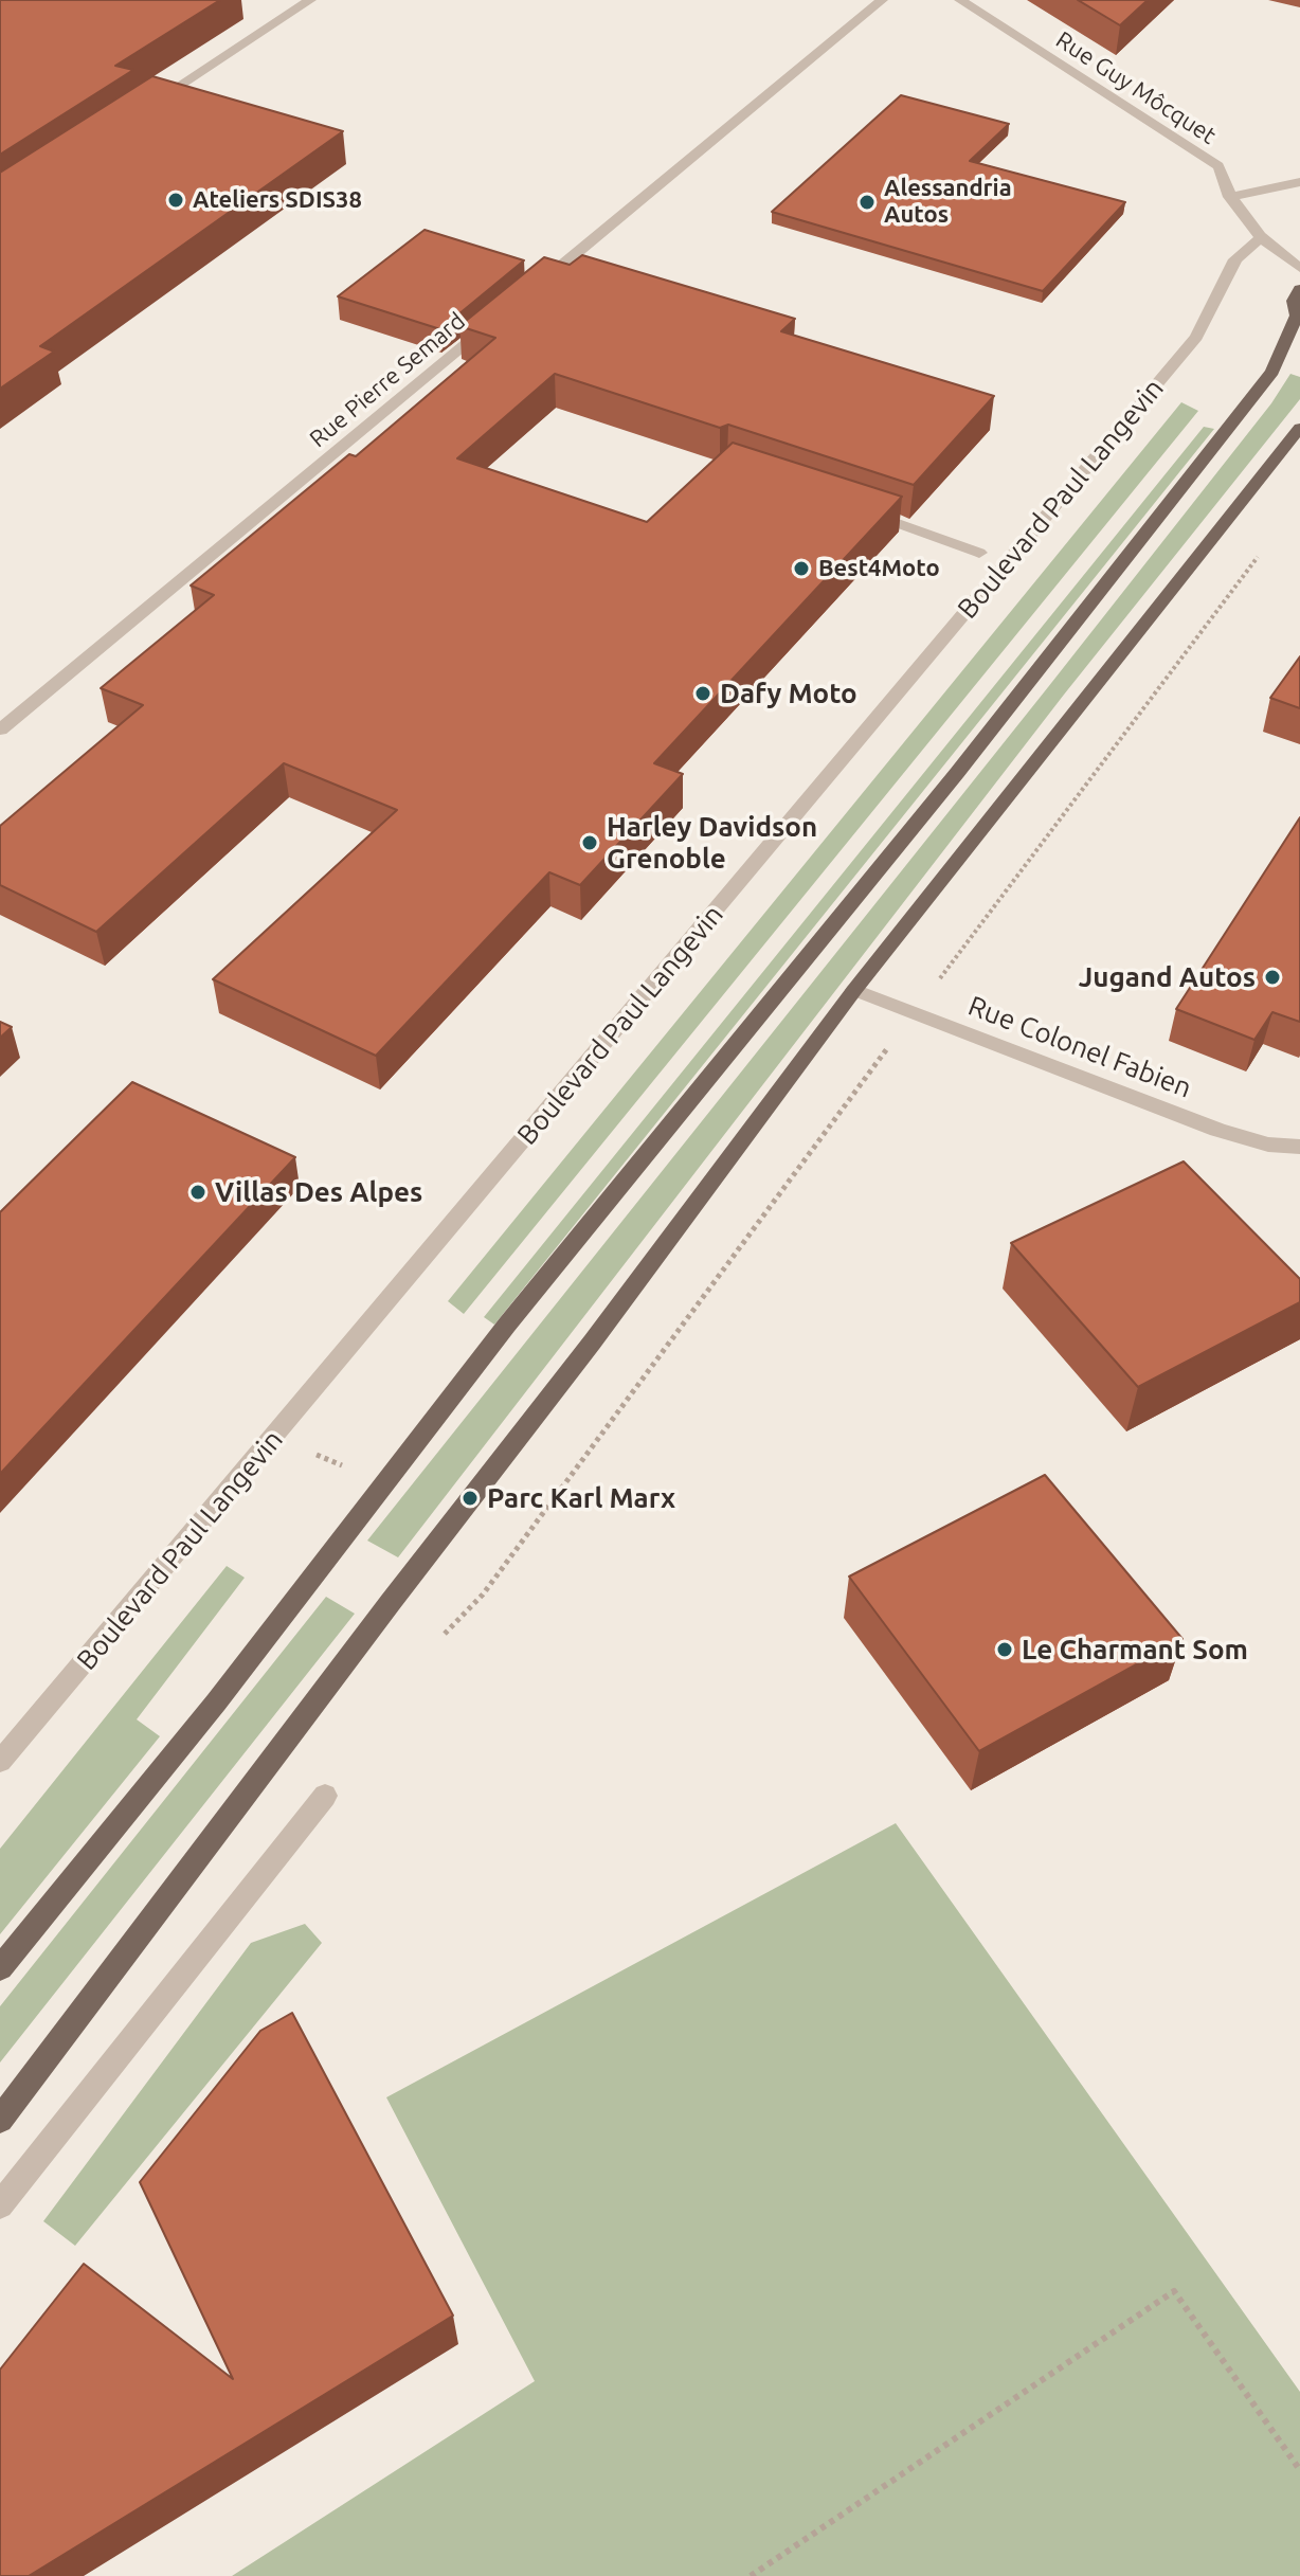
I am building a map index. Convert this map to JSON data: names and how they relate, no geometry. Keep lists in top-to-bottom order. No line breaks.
{"streets":{"street":["Rue Guy Môcquet","Rue Pierre Semard","Boulevard Paul Langevin","Rue Colonel Fabien"]},"crossings":[["Rue Guy Môcquet","Boulevard Paul Langevin"]],"places":["Ateliers SDIS38","Alessandria Autos","Best4Moto","Dafy Moto","Harley Davidson Grenoble","Jugand Autos","Villas Des Alpes","Parc Karl Marx","Le Charmant Som"]}
